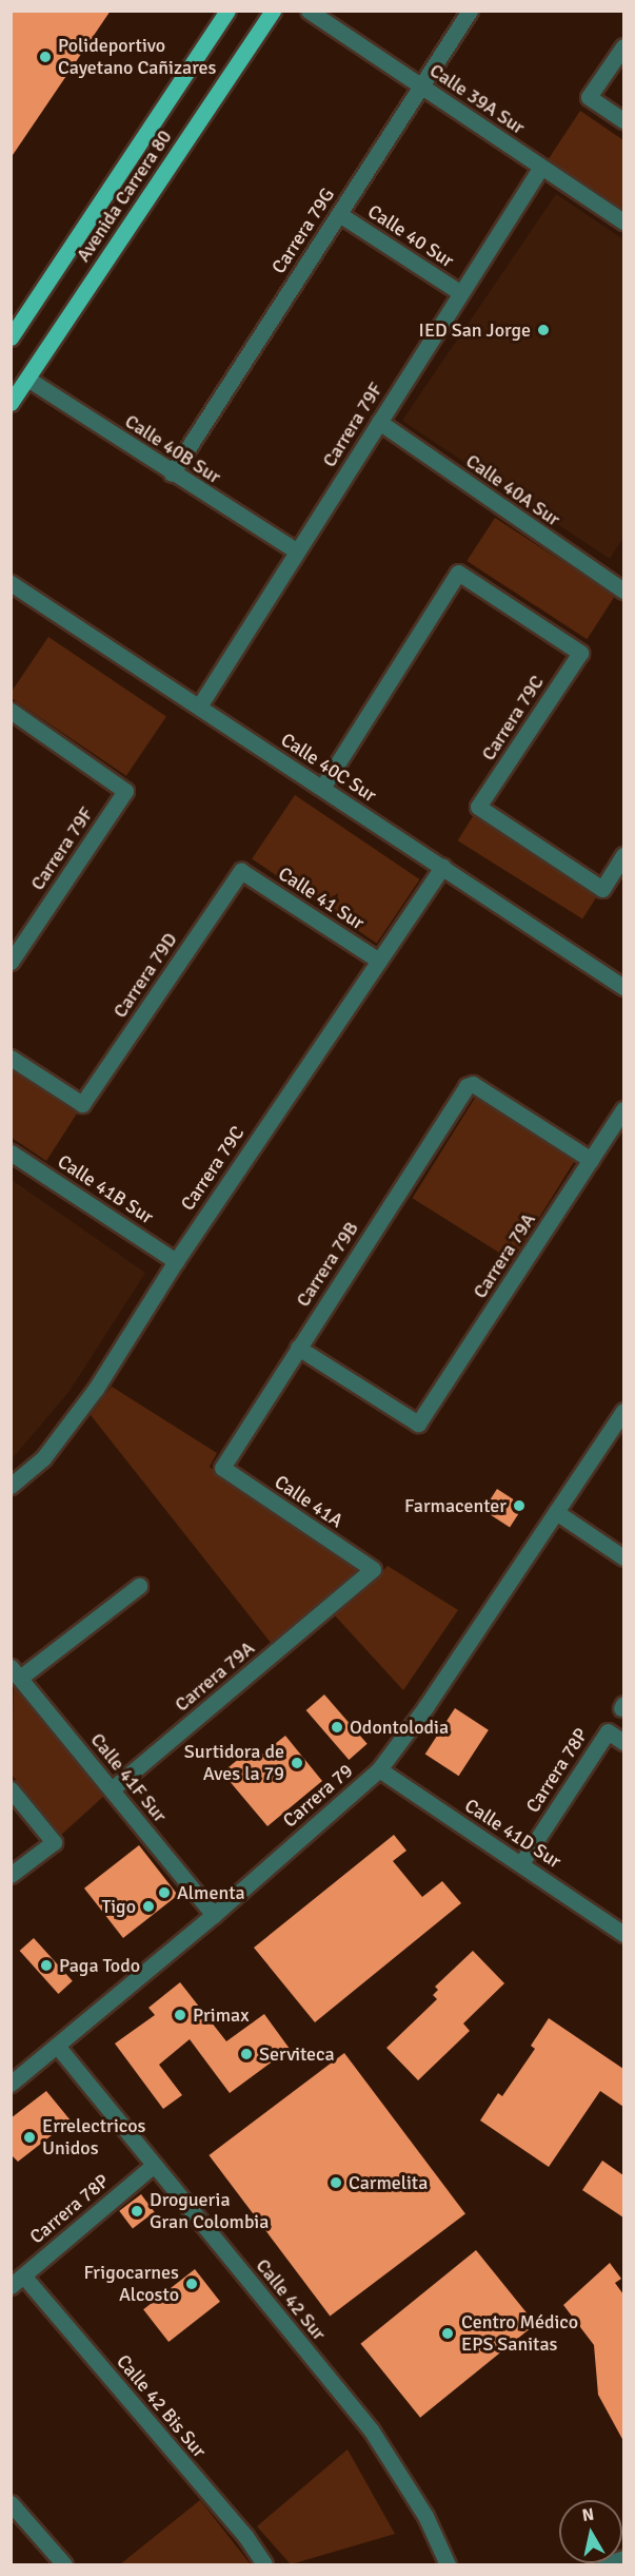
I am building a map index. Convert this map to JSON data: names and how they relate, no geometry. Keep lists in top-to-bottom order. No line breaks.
{"streets":{"main road":["Avenida Carrera 80"],"street":["Calle 39A Sur","Carrera 79G","Calle 40 Sur","Carrera 79F","Calle 40B Sur","Calle 40A Sur","Carrera 79C","Calle 40C Sur","Calle 41 Sur","Carrera 79D","Calle 41B Sur","Carrera 79A","Carrera 79B","Calle 41A","Carrera 78P","Calle 41F Sur","Carrera 79","Calle 41D Sur","Calle 42 Sur","Calle 42 Bis Sur"]},"crossings":[["Calle 39A Sur","Carrera 79G"],["Calle 39A Sur","Carrera 79F"],["Avenida Carrera 80","Calle 40B Sur"],["Carrera 79G","Calle 40 Sur"],["Carrera 79G","Calle 40B Sur"],["Calle 40 Sur","Carrera 79F"],["Carrera 79F","Calle 40B Sur"],["Carrera 79F","Calle 40A Sur"],["Carrera 79F","Calle 40C Sur"],["Carrera 79C","Calle 40C Sur"],["Carrera 79C","Calle 41 Sur"],["Carrera 79C","Calle 41B Sur"],["Calle 41 Sur","Carrera 79D"],["Carrera 79A","Carrera 79B"],["Carrera 79A","Calle 41A"],["Carrera 79A","Calle 41F Sur"],["Carrera 79B","Calle 41A"],["Carrera 78P","Calle 41D Sur"],["Carrera 78P","Calle 42 Sur"],["Carrera 78P","Calle 42 Bis Sur"],["Calle 41F Sur","Carrera 79"],["Carrera 79","Calle 41D Sur"],["Carrera 79","Calle 42 Sur"]],"places":["Polideportivo Cayetano Cañizares","IED San Jorge","Farmacenter","Odontolodia","Surtidora de Aves la 79","Almenta","Tigo","Paga Todo","Primax","Serviteca","Errelectricos Unidos","Carmelita","Drogueria Gran Colombia","Frigocarnes Alcosto","Centro Médico EPS Sanitas"],"north":"top"}
